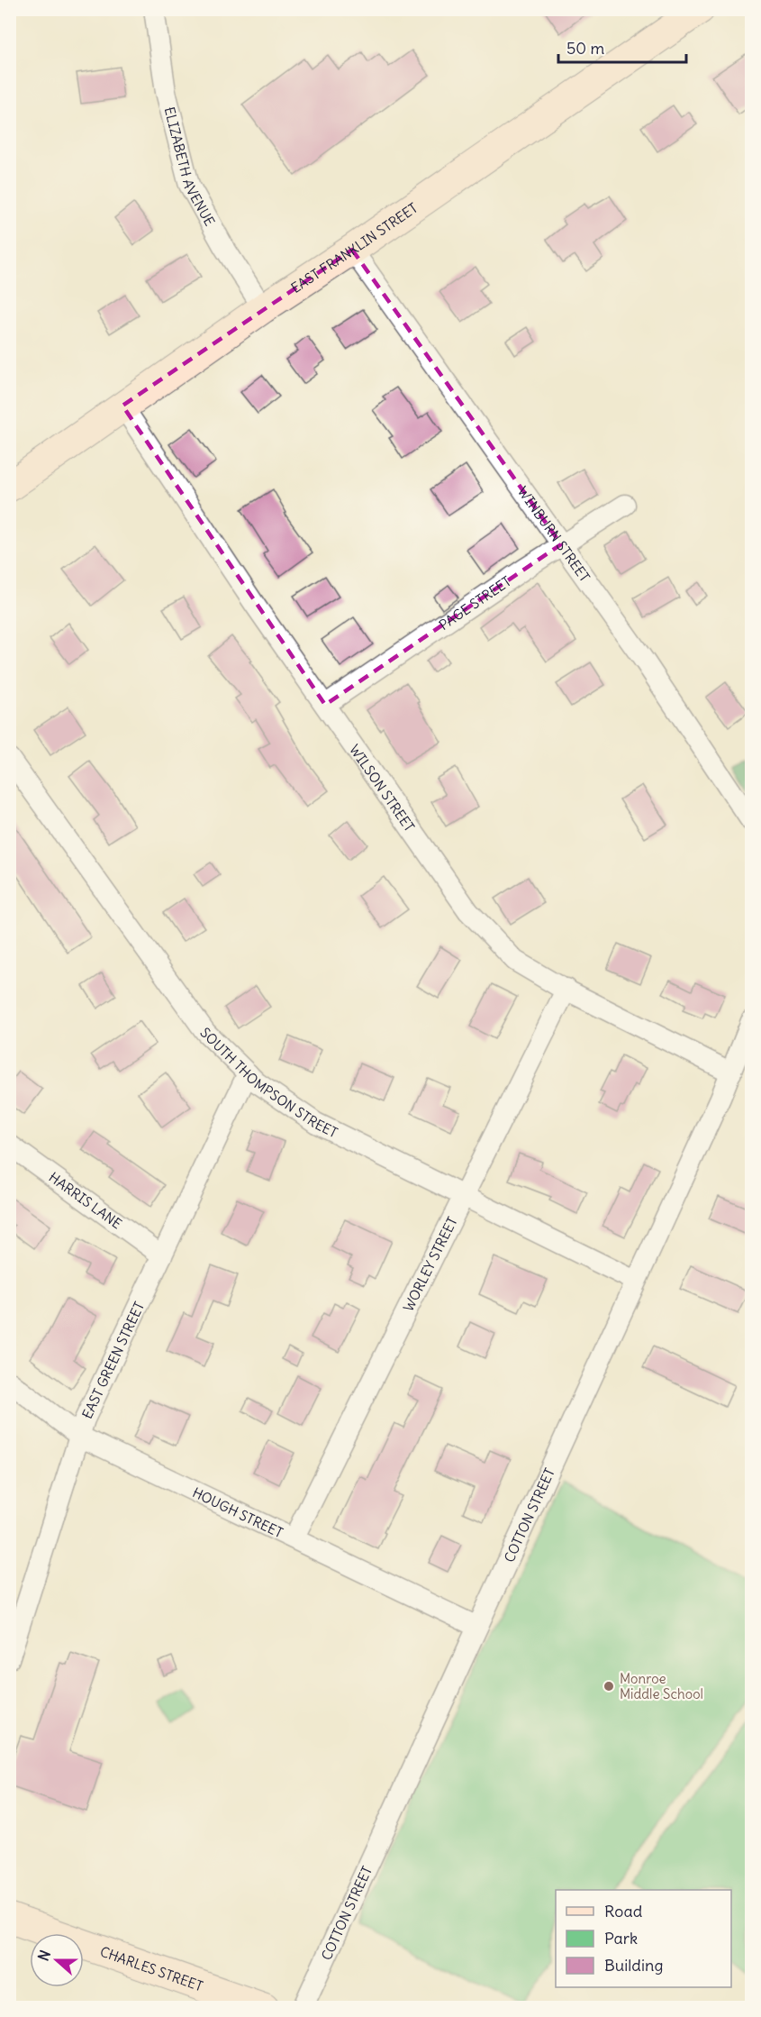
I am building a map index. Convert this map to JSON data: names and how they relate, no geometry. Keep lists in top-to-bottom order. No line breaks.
{"streets":{"main road":["EAST FRANKLIN STREET","CHARLES STREET"],"street":["ELIZABETH AVENUE","WINBURN STREET","PAGE STREET","WILSON STREET","SOUTH THOMPSON STREET","HARRIS LANE","WORLEY STREET","EAST GREEN STREET","HOUGH STREET","COTTON STREET"]},"crossings":[["ELIZABETH AVENUE","EAST FRANKLIN STREET"],["EAST FRANKLIN STREET","WINBURN STREET"],["EAST FRANKLIN STREET","WILSON STREET"],["WINBURN STREET","PAGE STREET"],["PAGE STREET","WILSON STREET"],["WILSON STREET","WORLEY STREET"],["WILSON STREET","COTTON STREET"],["SOUTH THOMPSON STREET","WORLEY STREET"],["SOUTH THOMPSON STREET","EAST GREEN STREET"],["SOUTH THOMPSON STREET","COTTON STREET"],["HARRIS LANE","EAST GREEN STREET"],["WORLEY STREET","HOUGH STREET"],["EAST GREEN STREET","HOUGH STREET"],["HOUGH STREET","COTTON STREET"]],"places":["Monroe Middle School"],"legend":["Road","Park","Building"],"scale_bar":"50 m","north":"left"}
